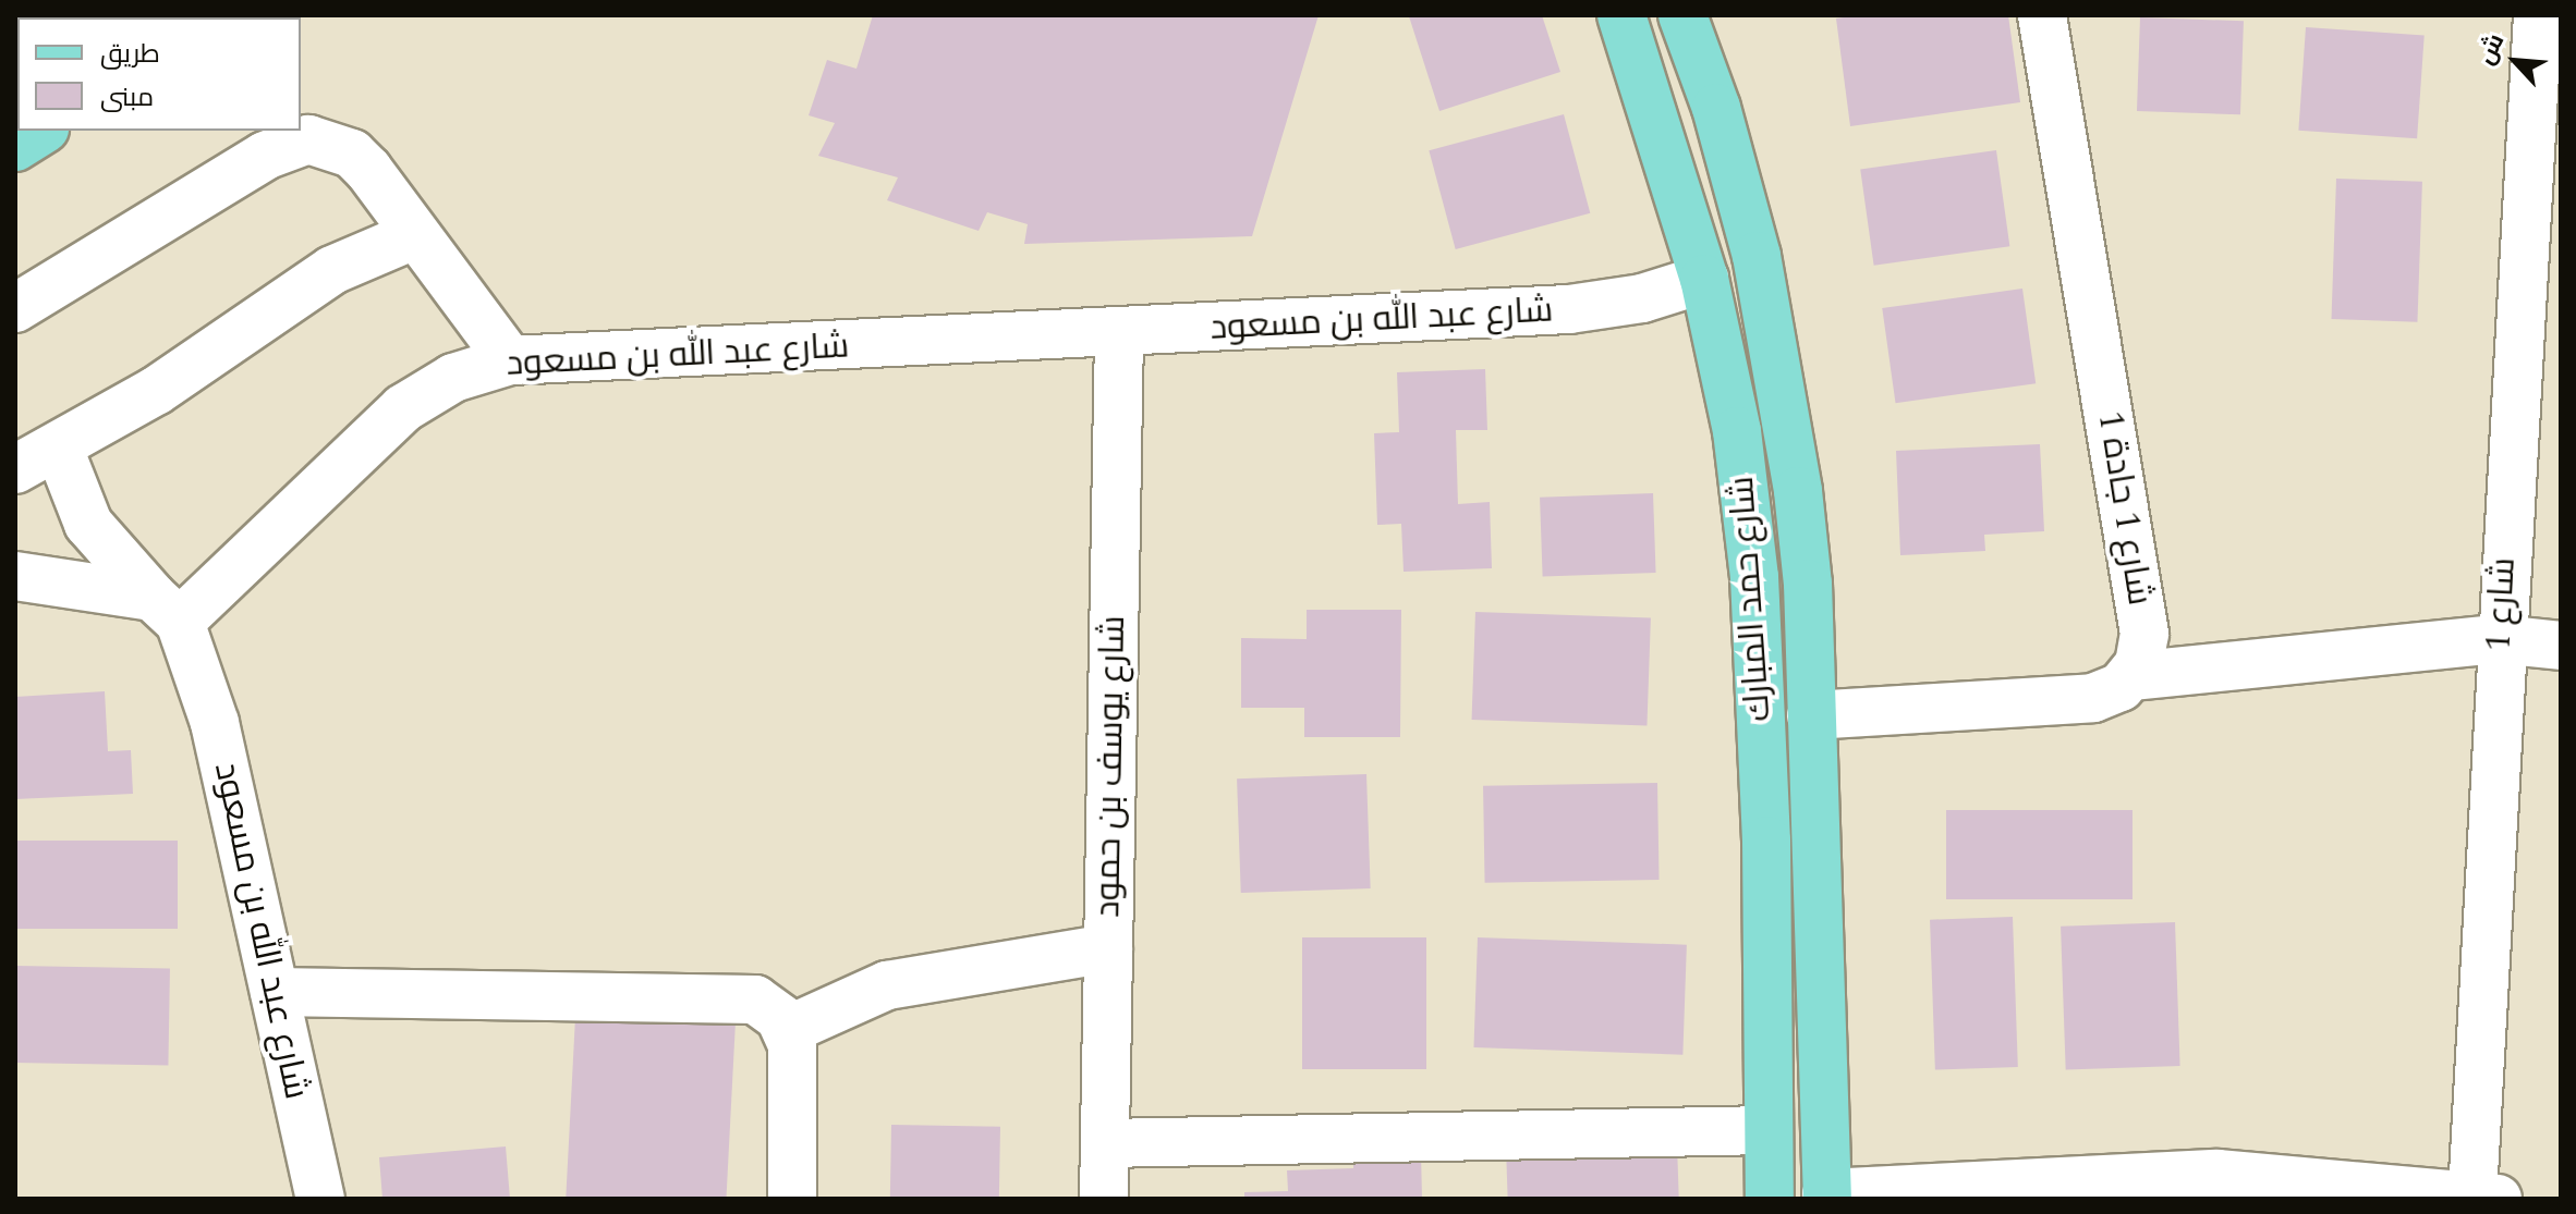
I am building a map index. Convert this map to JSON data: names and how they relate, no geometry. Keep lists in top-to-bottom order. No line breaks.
{"streets":{"main road":["شارع حمد المبارك"],"street":["شارع عبد الله بن مسعود","شارع 1 جادة 1","شارع 1","شارع يوسف بن حمود"]},"crossings":[["شارع عبد الله بن مسعود","شارع حمد المبارك"],["شارع عبد الله بن مسعود","شارع يوسف بن حمود"]],"legend":["طريق","مبنى"],"north":"top left"}
